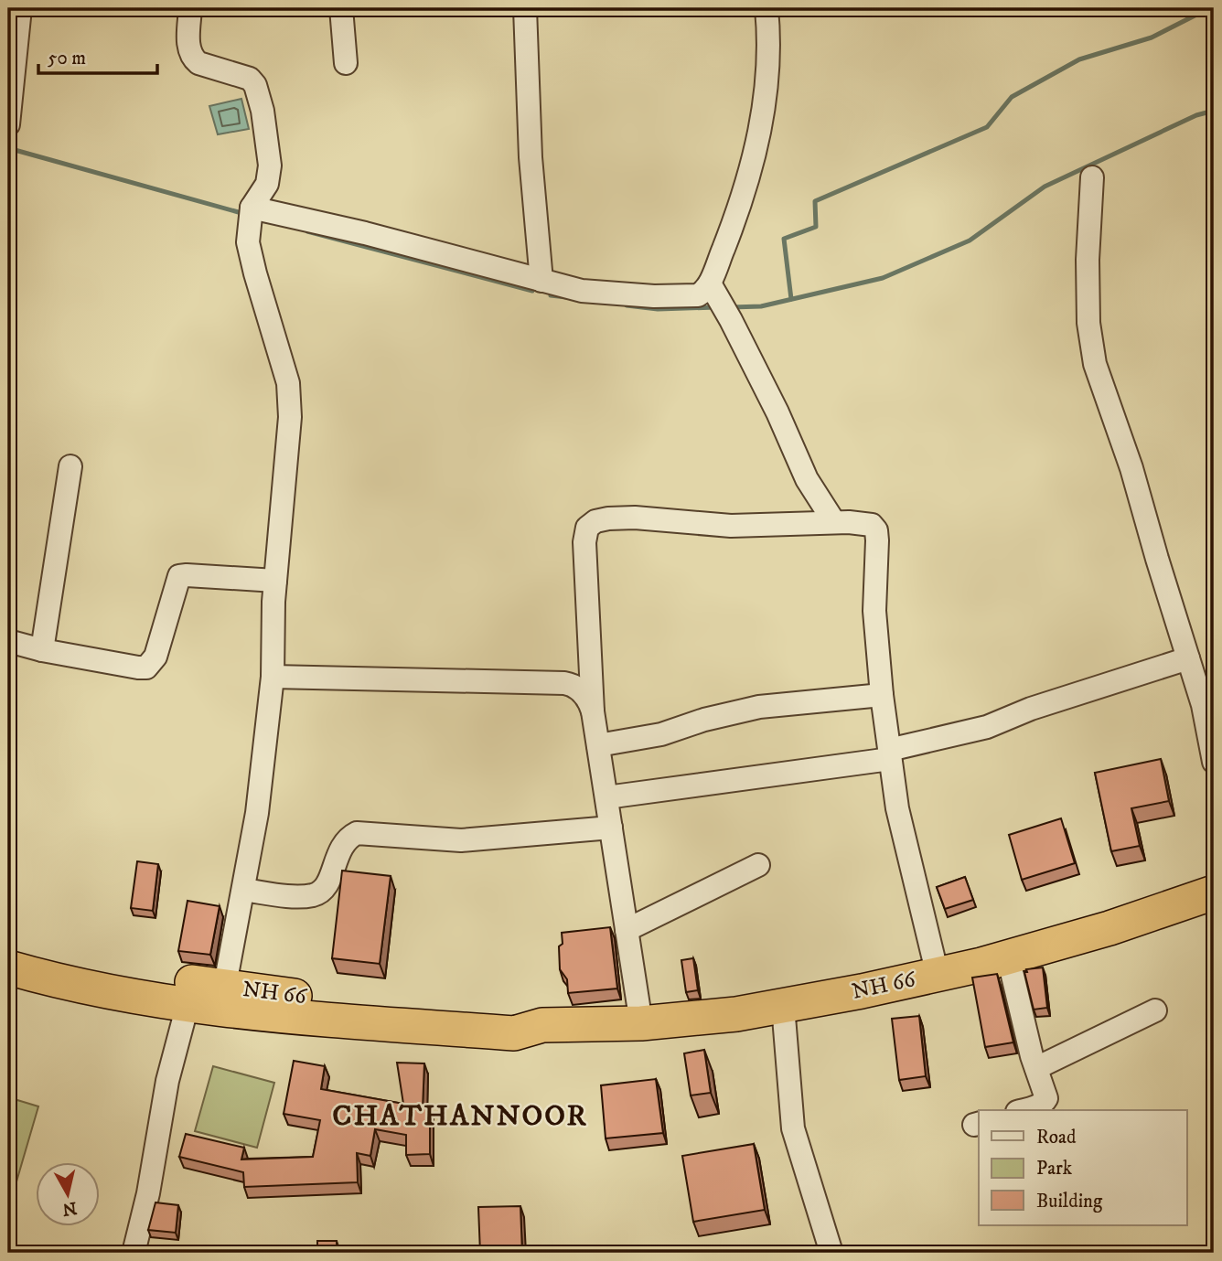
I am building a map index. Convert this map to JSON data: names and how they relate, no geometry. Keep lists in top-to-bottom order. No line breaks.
{"streets":{"highway":["NH 66"]},"districts":["CHATHANNOOR"],"legend":["Road","Park","Building"],"scale_bar":"50 m","north":"bottom"}
